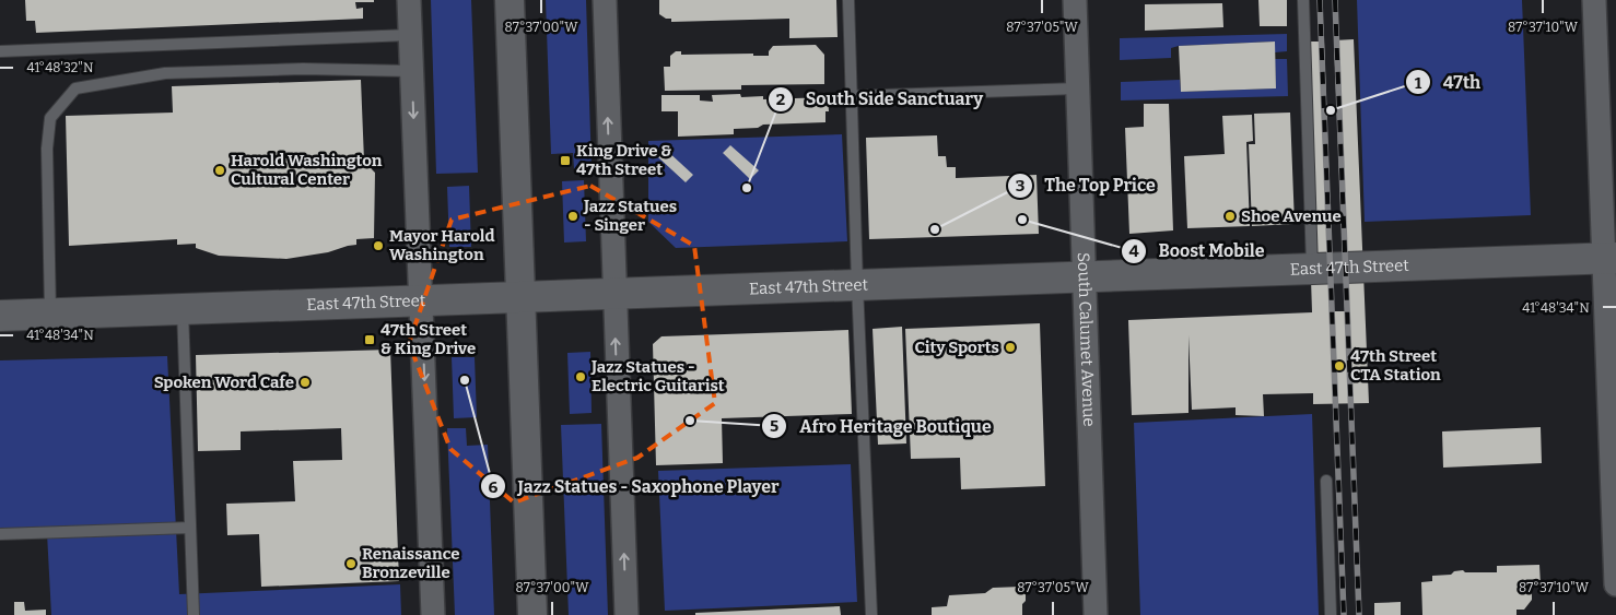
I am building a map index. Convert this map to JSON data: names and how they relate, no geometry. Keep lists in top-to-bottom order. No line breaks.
{"streets":{"main road":["East 47th Street"],"street":["South Calumet Avenue"]},"crossings":[["East 47th Street","South Calumet Avenue"]],"places":{"other":["47th","Harold Washington Cultural Center","South Side Sanctuary","Jazz Statues - Singer","Shoe Avenue","Boost Mobile","The Top Price","Mayor Harold Washington","City Sports","47th Street CTA Station","Jazz Statues - Electric Guitarist","Jazz Statues - Saxophone Player","Spoken Word Cafe","Afro Heritage Boutique","Renaissance Bronzeville"],"transit":["King Drive & 47th Street","47th Street & King Drive"]},"coordinates":["87°37'00\"W","87°37'05\"W","87°37'10\"W","41°48'32\"N","41°48'34\"N"]}
